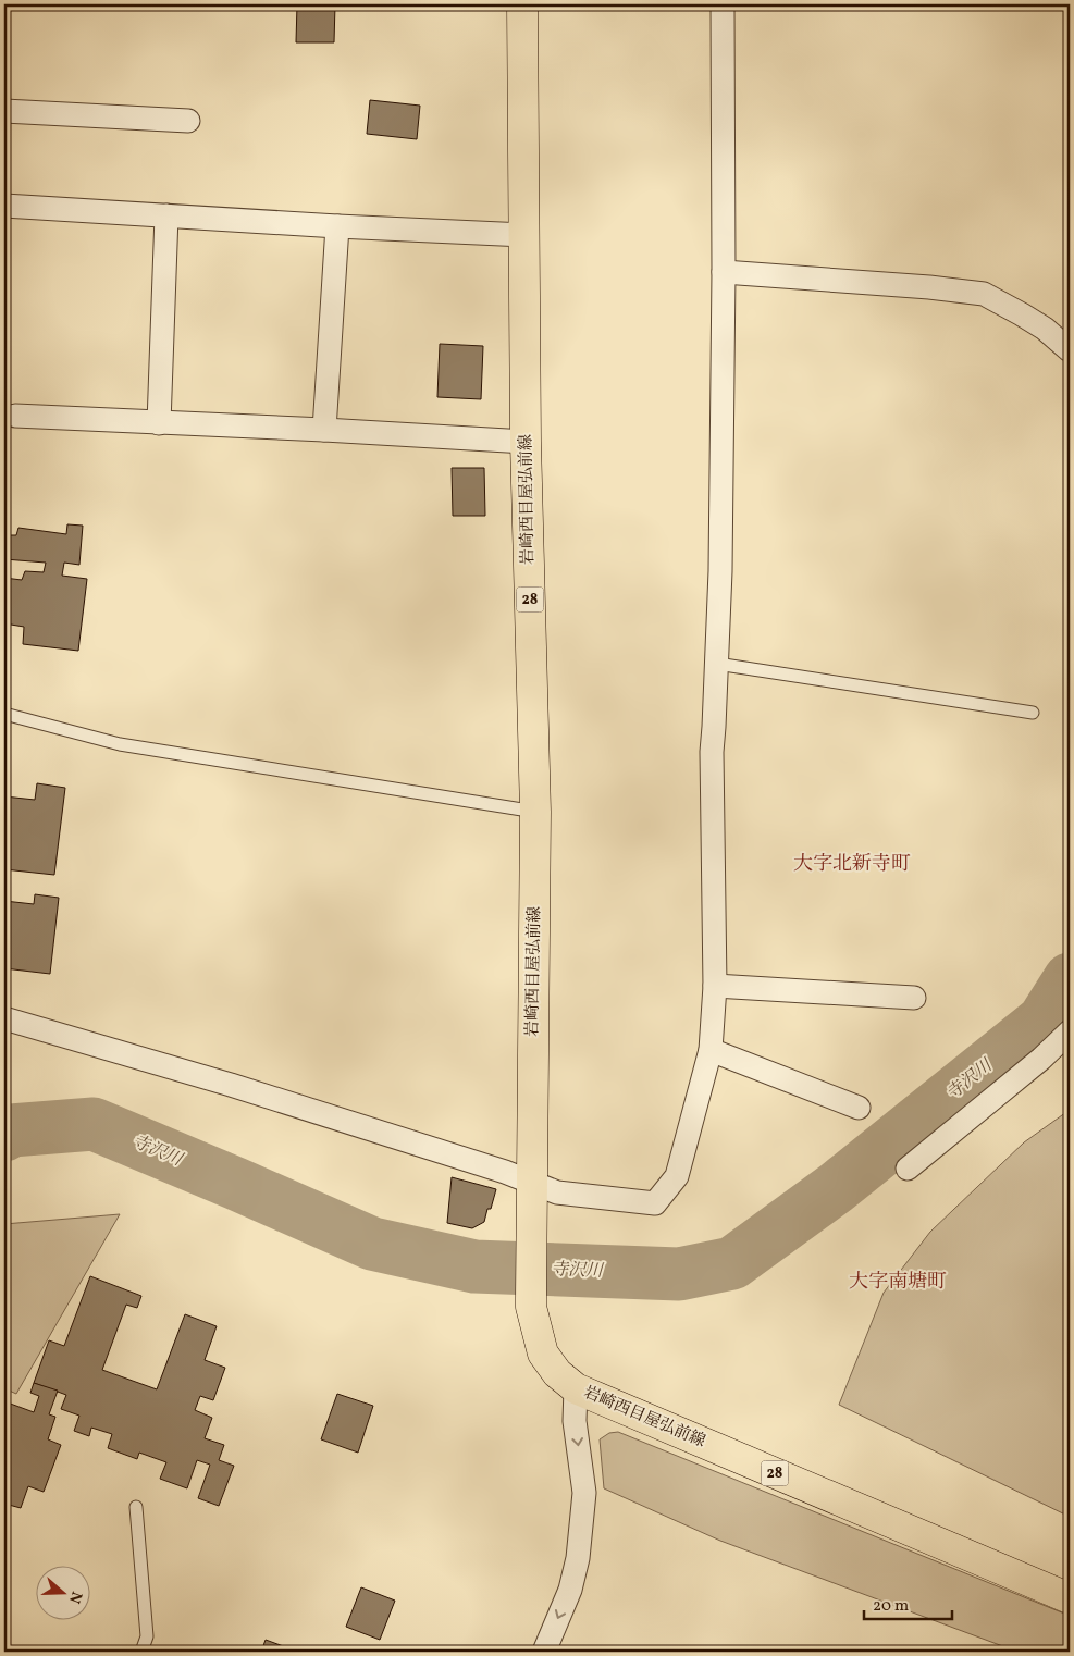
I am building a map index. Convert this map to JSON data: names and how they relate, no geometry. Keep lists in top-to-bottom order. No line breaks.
{"streets":{"main road":["岩崎西目屋弘前線","28"]},"districts":["大字北新寺町","大字南塘町"],"water":["寺沢川"],"scale_bar":"20 m","north":"right"}
